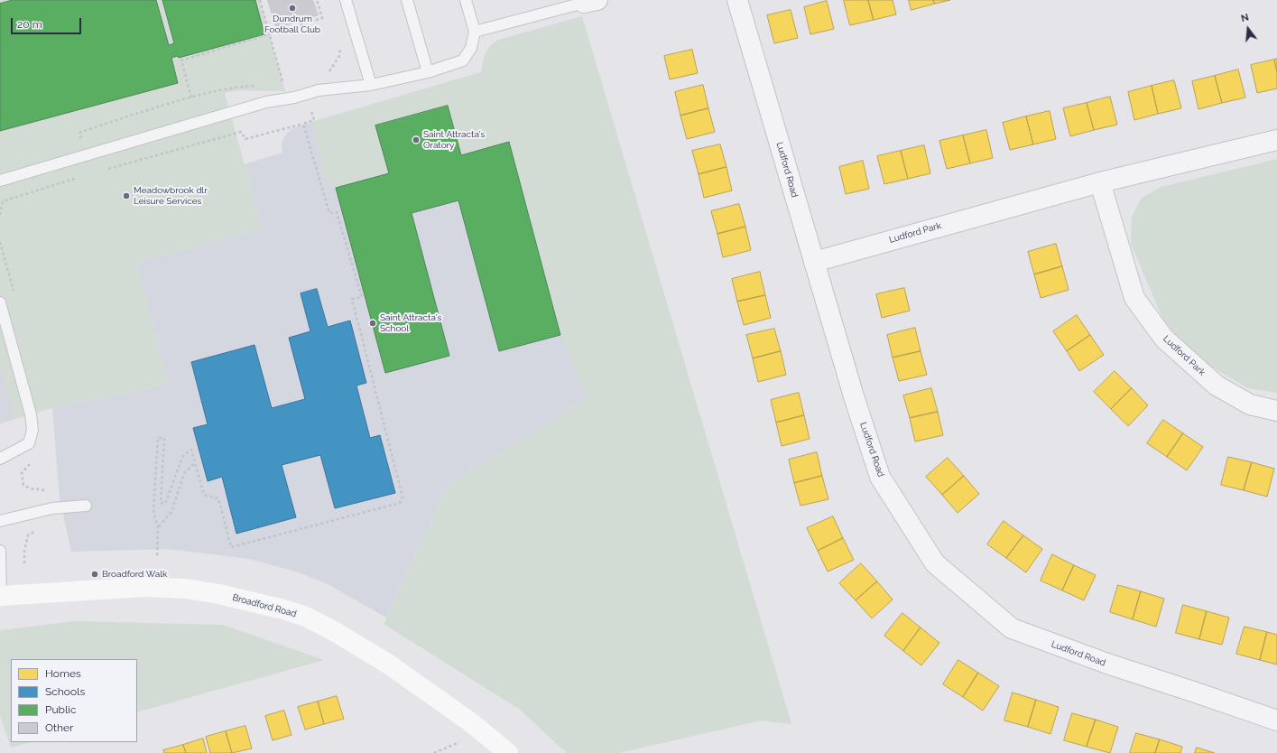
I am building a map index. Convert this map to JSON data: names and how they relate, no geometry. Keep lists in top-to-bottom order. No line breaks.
{"streets":{"street":["Ludford Road","Ludford Park","Broadford Road"]},"crossings":[["Ludford Road","Ludford Park"]],"places":["Dundrum Football Club","Saint Attracta's Oratory","Meadowbrook dlr Leisure Services","Saint Attracta's School","Broadford Walk"],"legend":["Homes","Schools","Public","Other"],"scale_bar":"20 m","north":"top"}
